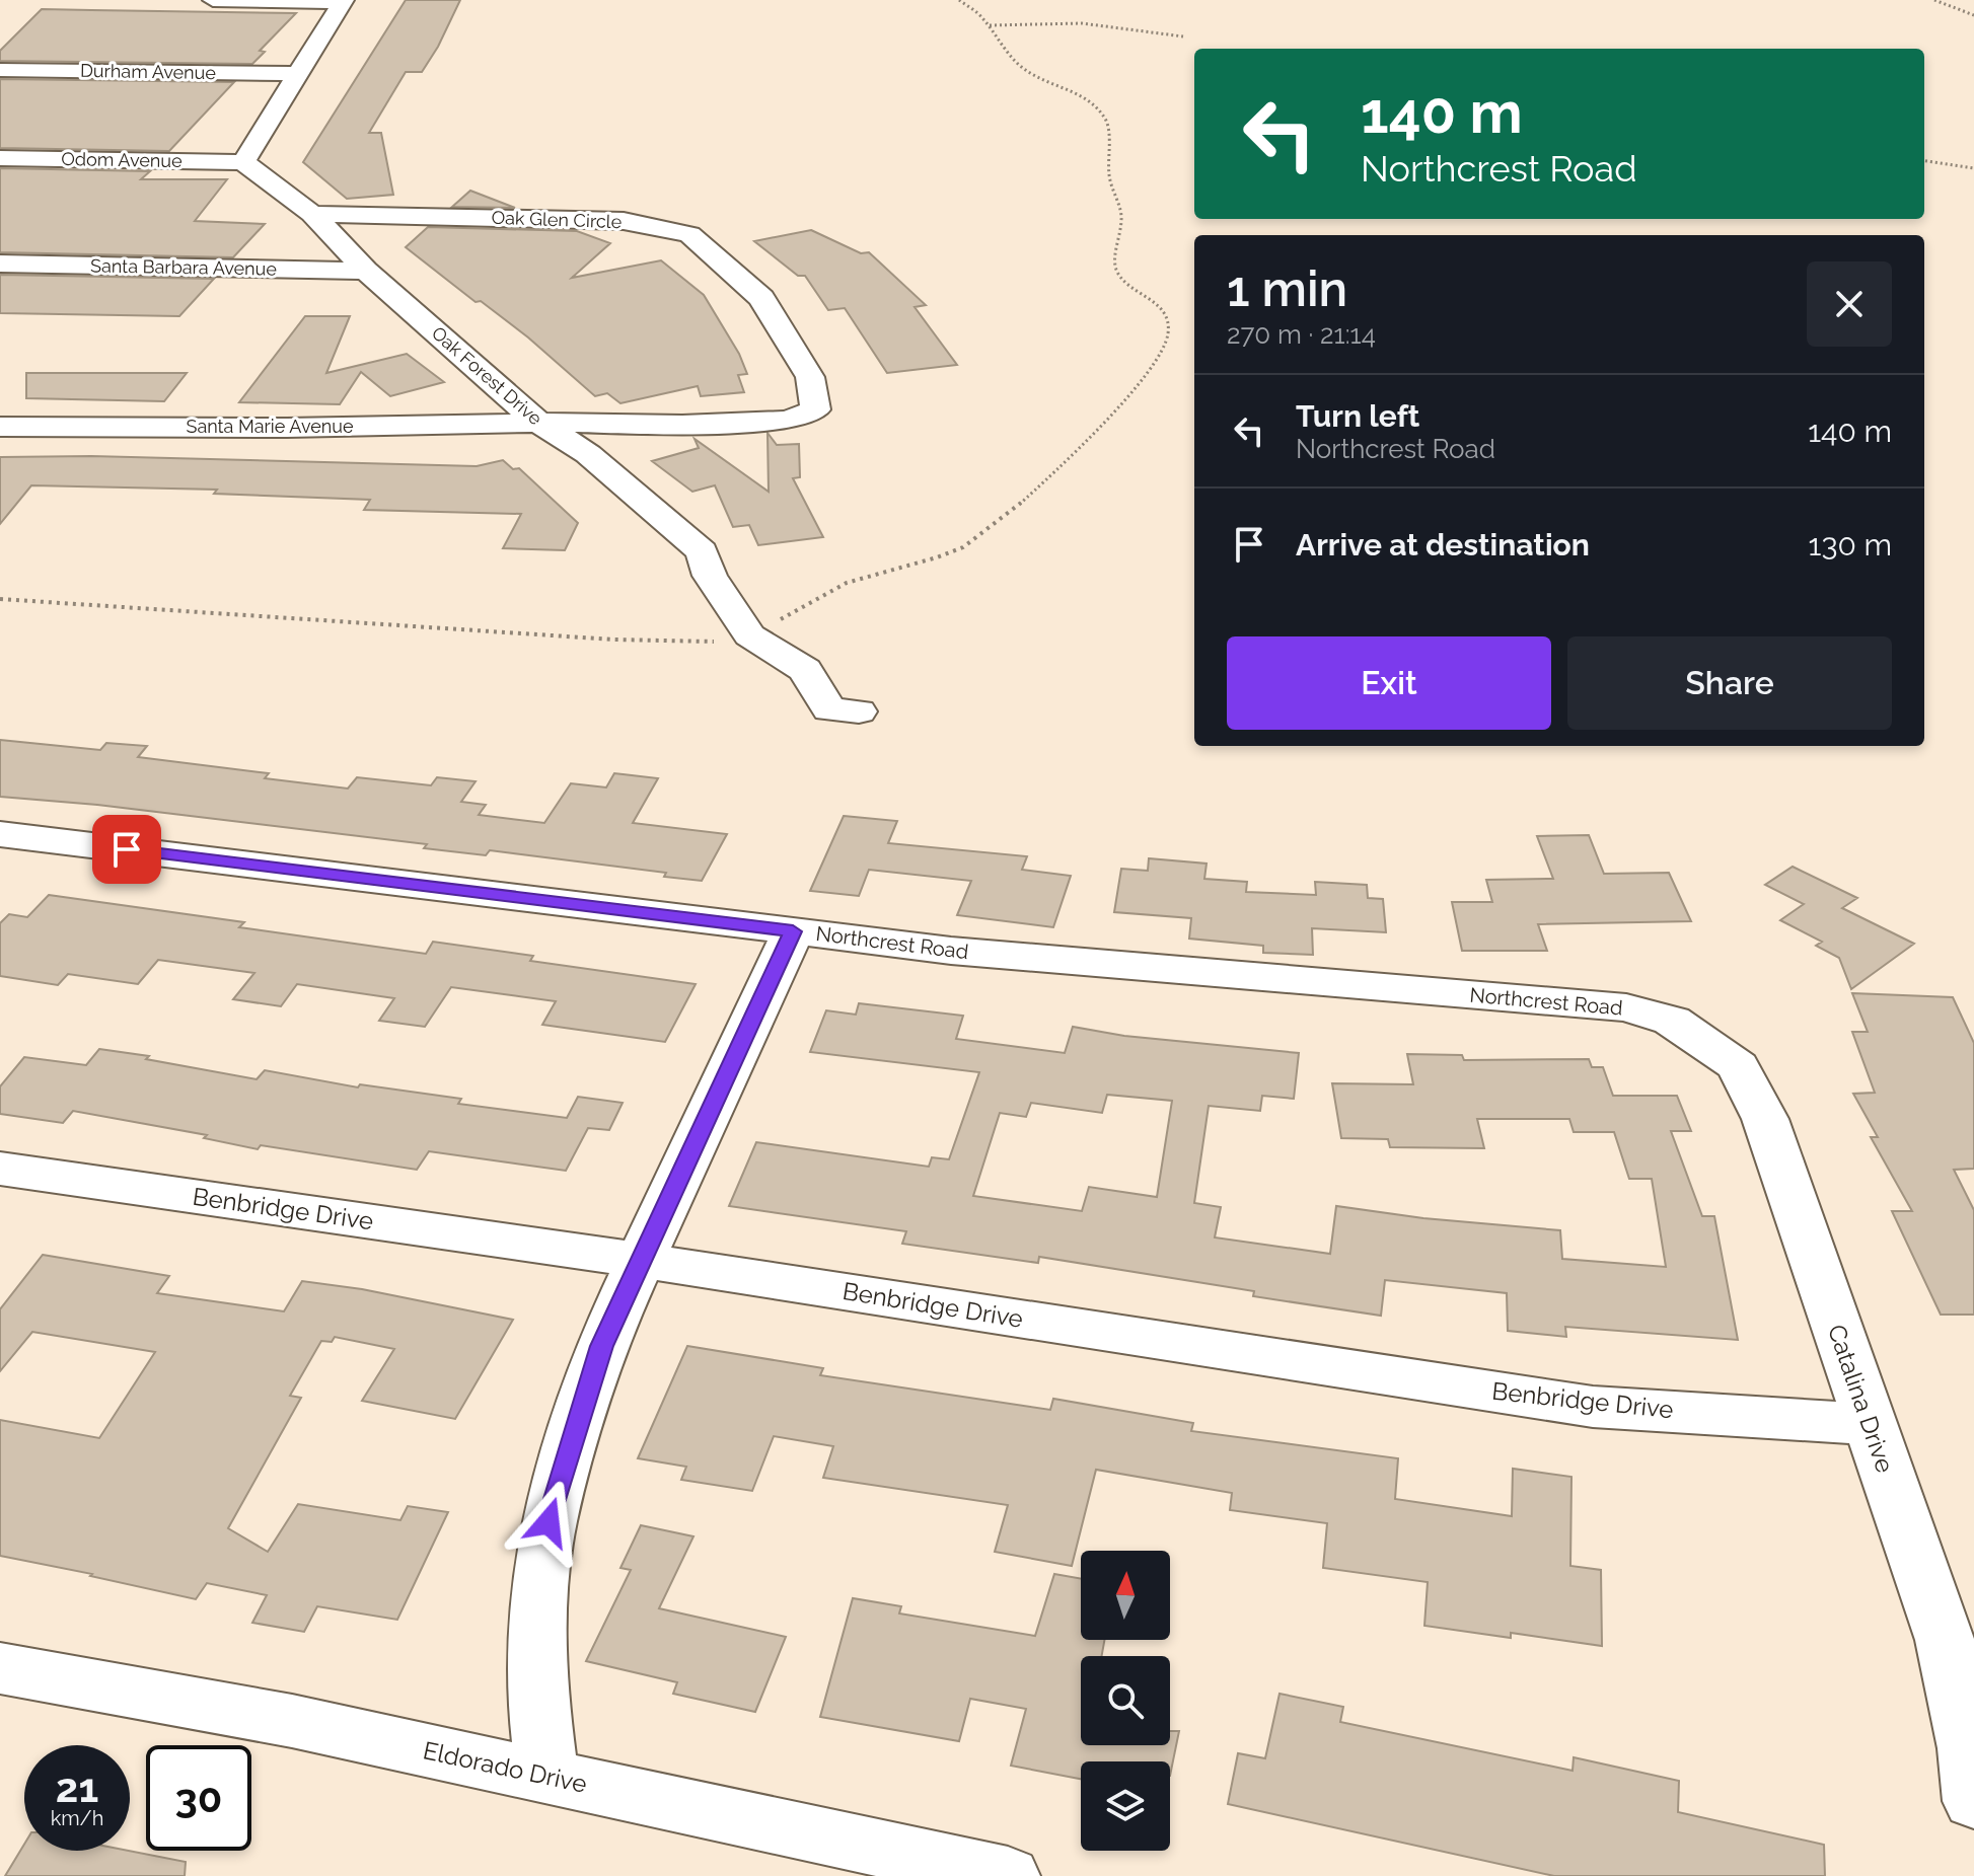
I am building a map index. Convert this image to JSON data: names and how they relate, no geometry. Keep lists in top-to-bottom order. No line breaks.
{"streets":{"street":["Durham Avenue","Odom Avenue","Oak Glen Circle","Santa Barbara Avenue","Oak Forest Drive","Santa Marie Avenue","Northcrest Road","Benbridge Drive","Catalina Drive","Eldorado Drive"]},"crossings":[["Odom Avenue","Oak Forest Drive"],["Oak Glen Circle","Oak Forest Drive"],["Oak Glen Circle","Santa Marie Avenue"],["Santa Barbara Avenue","Oak Forest Drive"],["Oak Forest Drive","Santa Marie Avenue"],["Northcrest Road","Catalina Drive"],["Benbridge Drive","Catalina Drive"]],"north":"top","page":{"turn":["140 m","Northcrest Road"],"heading":["1 min","270 m · 21:14"],"list":[{"name":"Turn left","note":"Northcrest Road","value":"140 m"},{"name":"Arrive at destination","value":"130 m"}],"buttons":["Exit","Share"],"speed":"21 km/h","limit":"30"}}
